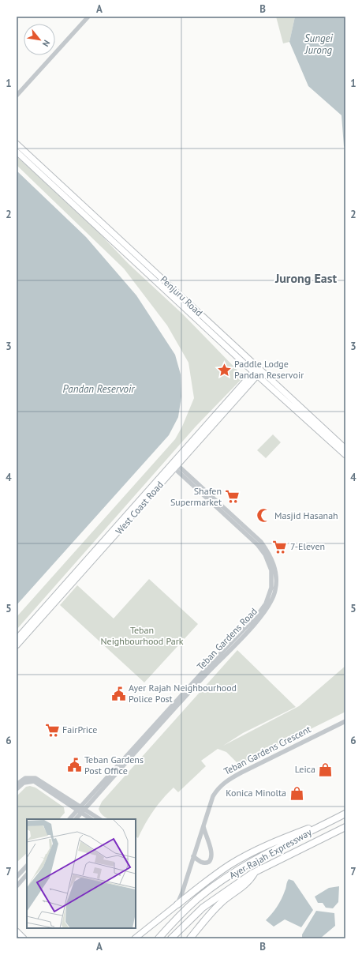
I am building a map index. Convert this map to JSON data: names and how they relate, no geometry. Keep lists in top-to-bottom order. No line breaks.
{"streets":{"highway":["Ayer Rajah Expressway"],"main road":["Penjuru Road","West Coast Road"],"street":["Teban Gardens Road","Teban Gardens Crescent"]},"crossings":[["Penjuru Road","West Coast Road"],["West Coast Road","Teban Gardens Road"]],"districts":["Jurong East"],"water":["Sungei Jurong","Pandan Reservoir"],"parks":["Teban Neighbourhood Park"],"places":{"place":["Paddle Lodge Pandan Reservoir"],"supermarket":["Shafen Supermarket","7-Eleven","FairPrice"],"mosque":["Masjid Hasanah"],"public building":["Ayer Rajah Neighbourhood Police Post","Teban Gardens Post Office"],"shop":["Leica","Konica Minolta"]},"north":"bottom right","grid":{"columns":["A","B"],"rows":["1","2","3","4","5","6","7"]}}
